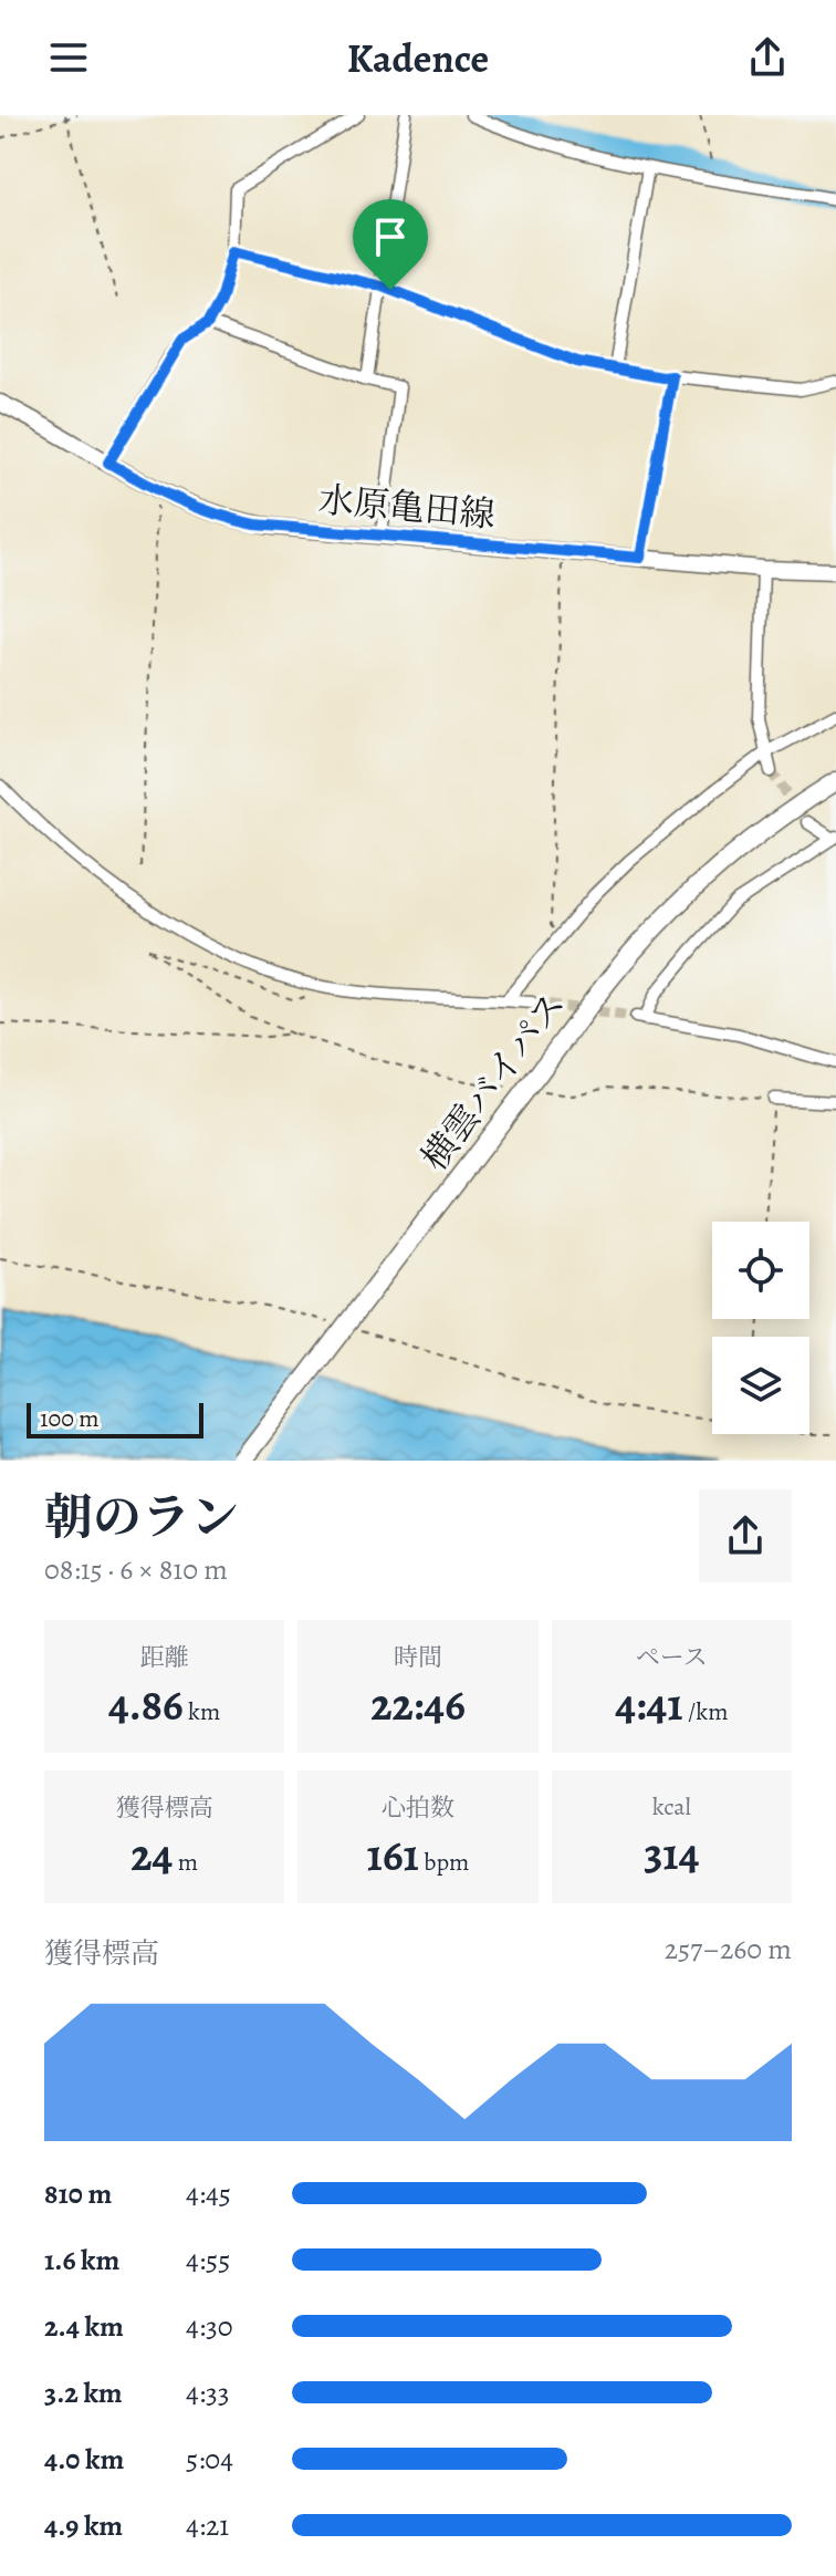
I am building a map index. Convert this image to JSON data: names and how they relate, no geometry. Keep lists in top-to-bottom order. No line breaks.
{"streets":{"highway":["横雲バイパス"],"main road":["水原亀田線"]},"scale_bar":"100 m","page":{"header":"Kadence","scale":"100 m","heading":["朝のラン","08:15 · 6 × 810 m"],"stats":[["距離","4.86 km"],["時間","22:46"],["ペース","4:41 /km"],["獲得標高","24 m"],["心拍数","161 bpm"],["kcal","314"]],"chart":["獲得標高","257–260 m"],"list":[{"name":"810 m","note":"4:45"},{"name":"1.6 km","note":"4:55"},{"name":"2.4 km","note":"4:30"},{"name":"3.2 km","note":"4:33"},{"name":"4.0 km","note":"5:04"},{"name":"4.9 km","note":"4:21"}]}}
